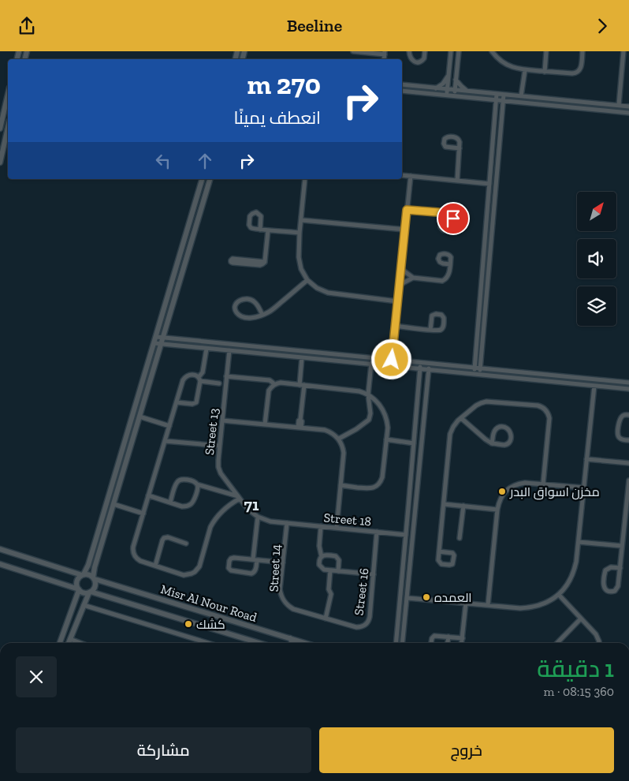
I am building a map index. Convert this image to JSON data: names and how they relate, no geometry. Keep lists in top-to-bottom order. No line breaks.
{"streets":{"street":["Street 13","Street 18","Street 14","Street 16","Misr Al Nour Road"]},"crossings":[["Street 13","Street 18"],["Street 13","Street 14"],["Street 18","Street 14"],["Street 18","Street 16"],["Street 14","Street 16"]],"districts":["71"],"places":["مخزن اسواق البدر","العمده","كشك"],"north":"top right","page":{"header":"Beeline","turn":["270 m","انعطف يمينًا"],"heading":["1 دقيقة","360 m · 08:15"],"buttons":["خروج","مشاركة"]}}
